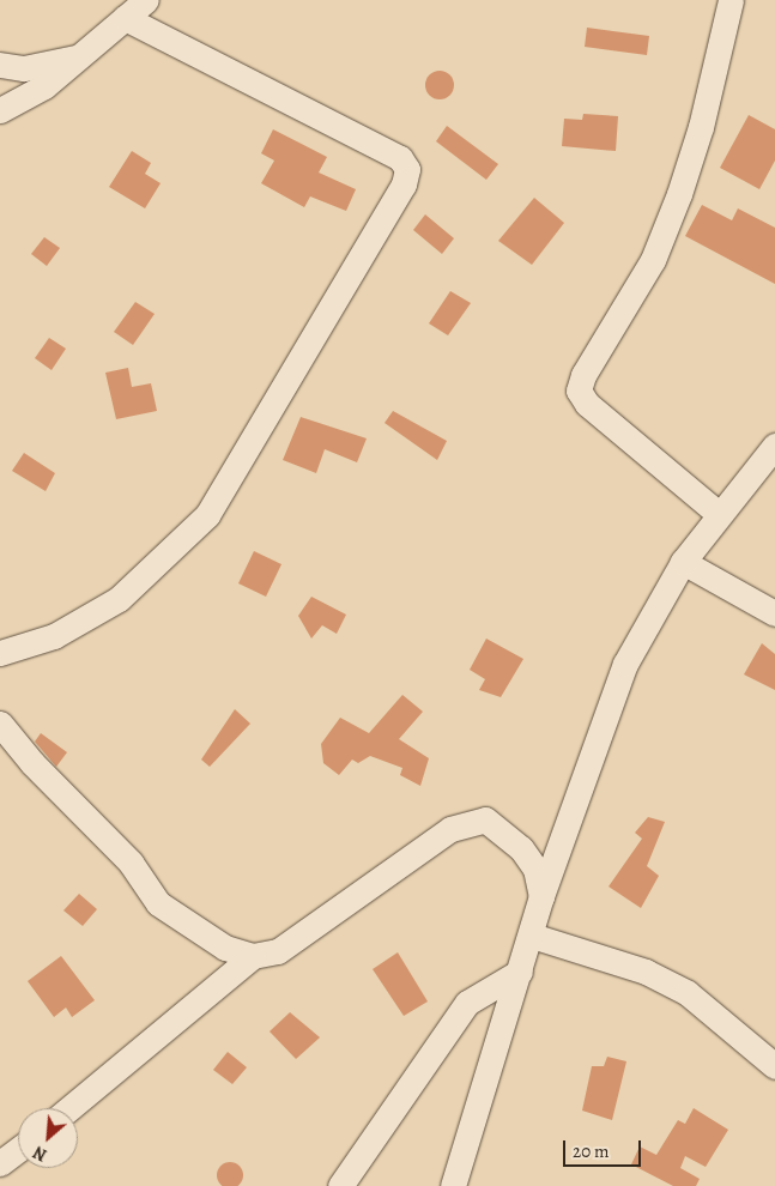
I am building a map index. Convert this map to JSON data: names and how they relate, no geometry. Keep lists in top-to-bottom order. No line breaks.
{"scale_bar":"20 m","north":"bottom left"}
